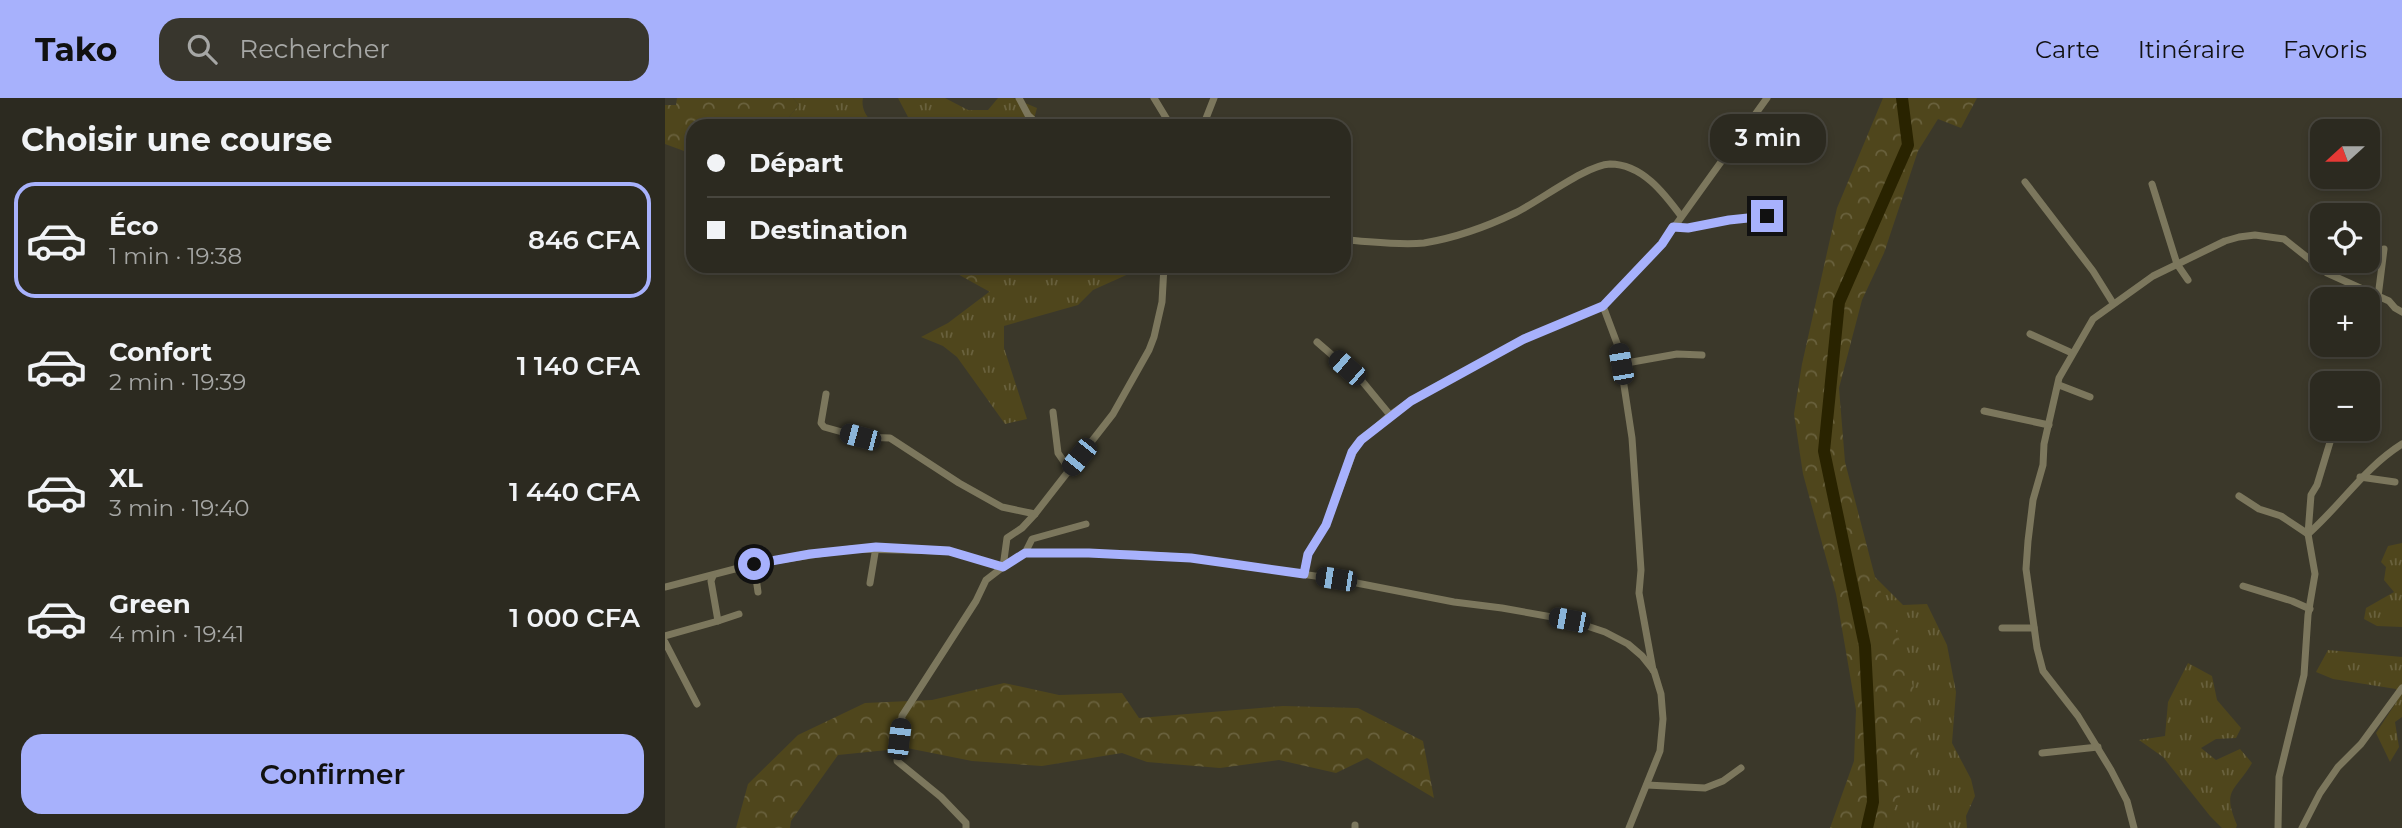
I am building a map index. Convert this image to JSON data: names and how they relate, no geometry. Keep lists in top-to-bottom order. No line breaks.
{"north":"left","page":{"header":"Tako","search":"Rechercher","nav":["Carte","Itinéraire","Favoris"],"heading":"Choisir une course","bubble":"3 min","map_buttons":["+","−"],"banner":["Départ","Destination"],"list":[{"name":"Éco","note":"1 min · 19:38","value":"846 CFA"},{"name":"Confort","note":"2 min · 19:39","value":"1 140 CFA"},{"name":"XL","note":"3 min · 19:40","value":"1 440 CFA"},{"name":"Green","note":"4 min · 19:41","value":"1 000 CFA"}],"buttons":"Confirmer"}}
